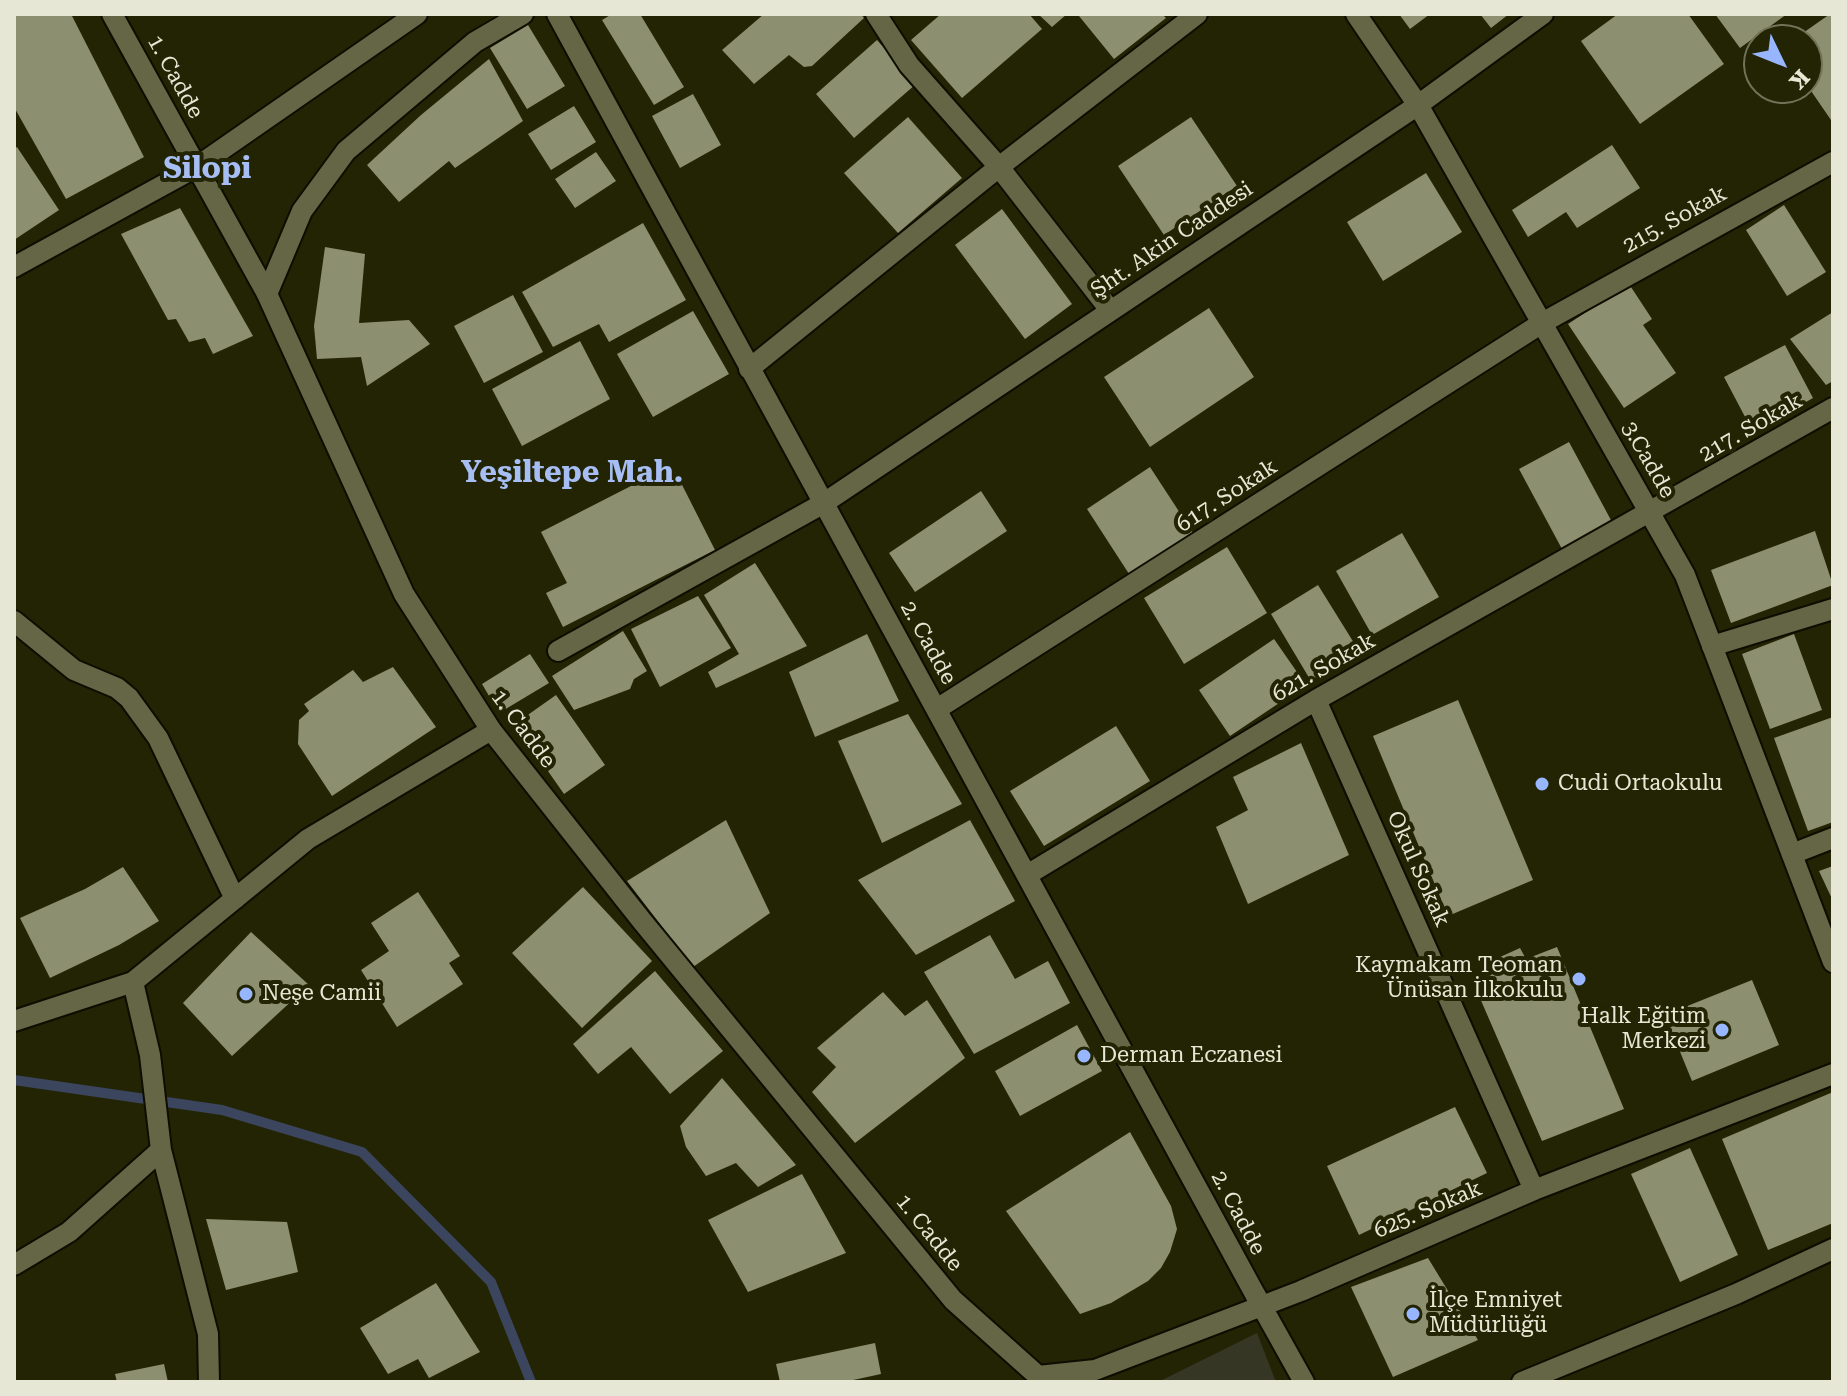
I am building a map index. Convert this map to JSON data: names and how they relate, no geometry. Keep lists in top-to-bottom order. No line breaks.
{"streets":{"street":["1. Cadde","215. Sokak","Şht. Akin Caddesi","217. Sokak","3.Cadde","617. Sokak","2. Cadde","621. Sokak","Okul Sokak","625. Sokak"]},"crossings":[["1. Cadde","625. Sokak"],["215. Sokak","3.Cadde"],["215. Sokak","617. Sokak"],["Şht. Akin Caddesi","3.Cadde"],["Şht. Akin Caddesi","2. Cadde"],["217. Sokak","3.Cadde"],["217. Sokak","621. Sokak"],["3.Cadde","617. Sokak"],["3.Cadde","621. Sokak"],["617. Sokak","2. Cadde"],["2. Cadde","621. Sokak"],["2. Cadde","625. Sokak"],["621. Sokak","Okul Sokak"],["Okul Sokak","625. Sokak"]],"districts":["Silopi","Yeşiltepe Mah."],"places":["Cudi Ortaokulu","Kaymakam Teoman Ünüsan İlkokulu","Neşe Camii","Halk Eğitim Merkezi","Derman Eczanesi","İlçe Emniyet Müdürlüğü"],"north":"bottom right"}
